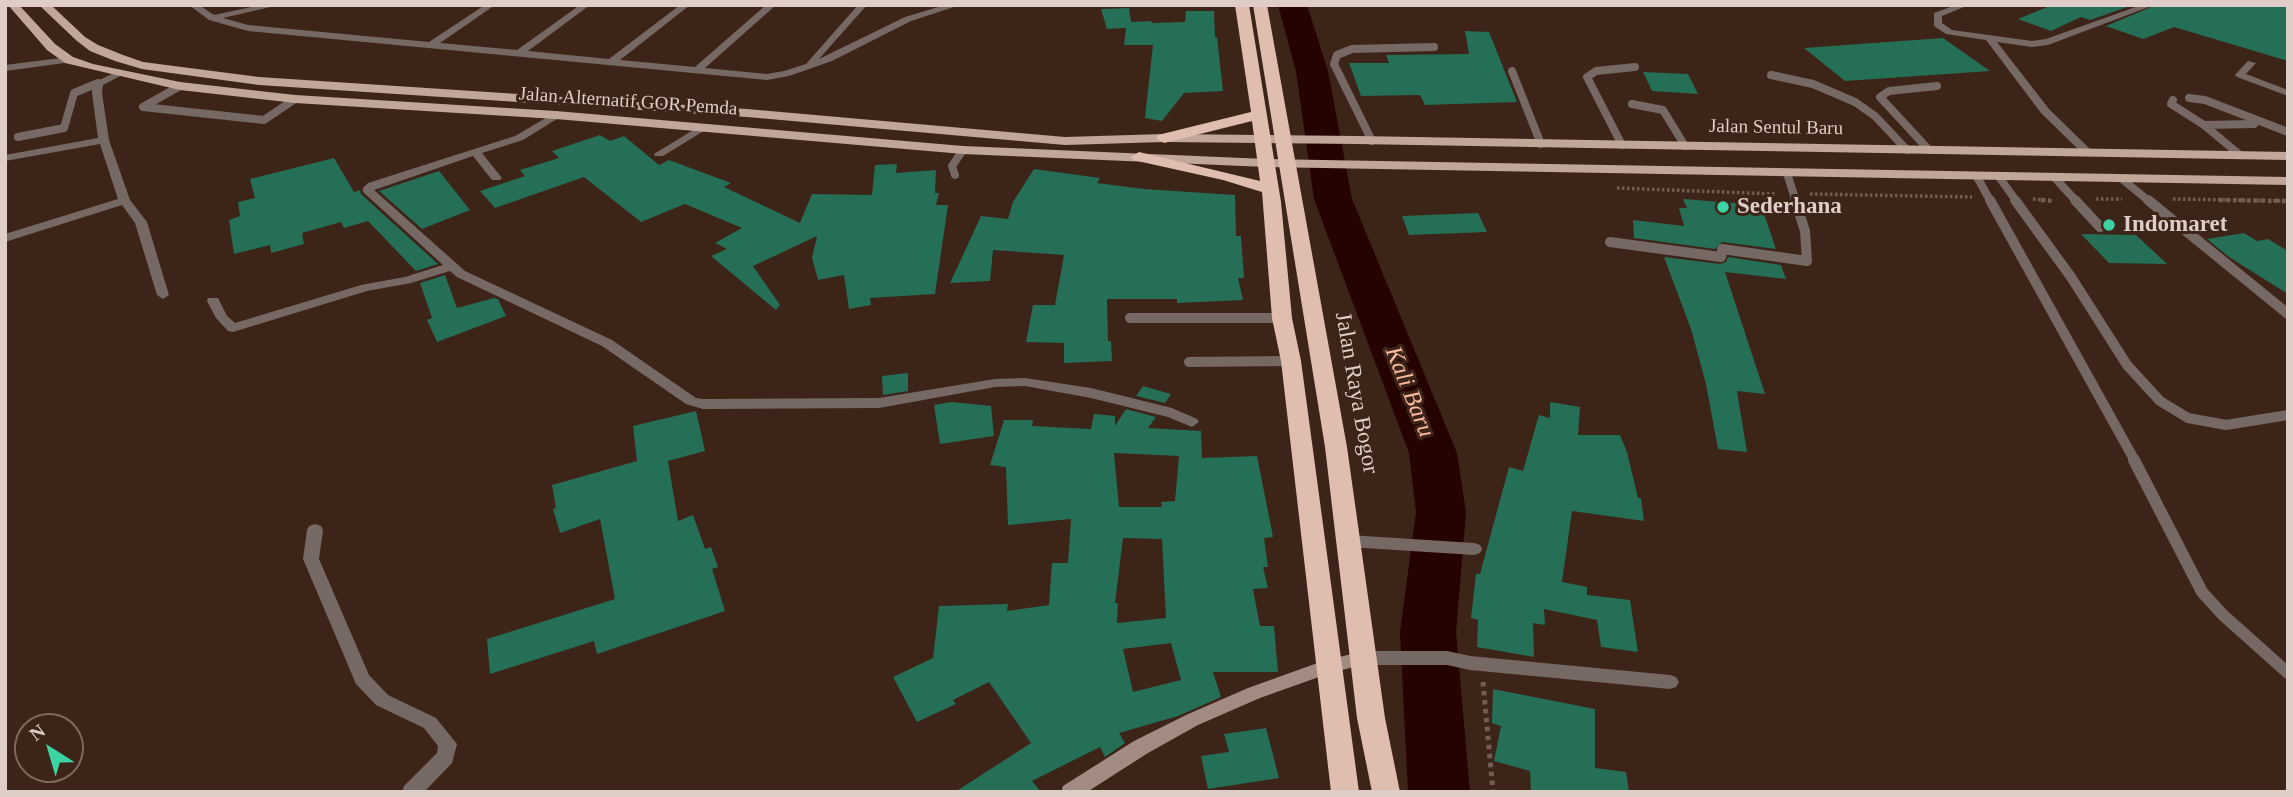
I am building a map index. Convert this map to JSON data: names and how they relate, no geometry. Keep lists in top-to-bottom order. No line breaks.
{"streets":{"highway":["Jalan Raya Bogor"],"main road":["Jalan Alternatif GOR Pemda","Jalan Sentul Baru"]},"crossings":[["Jalan Alternatif GOR Pemda","Jalan Sentul Baru"],["Jalan Alternatif GOR Pemda","Jalan Raya Bogor"],["Jalan Sentul Baru","Jalan Raya Bogor"]],"water":["Kali Baru"],"places":["Sederhana","Indomaret"],"north":"top left"}
